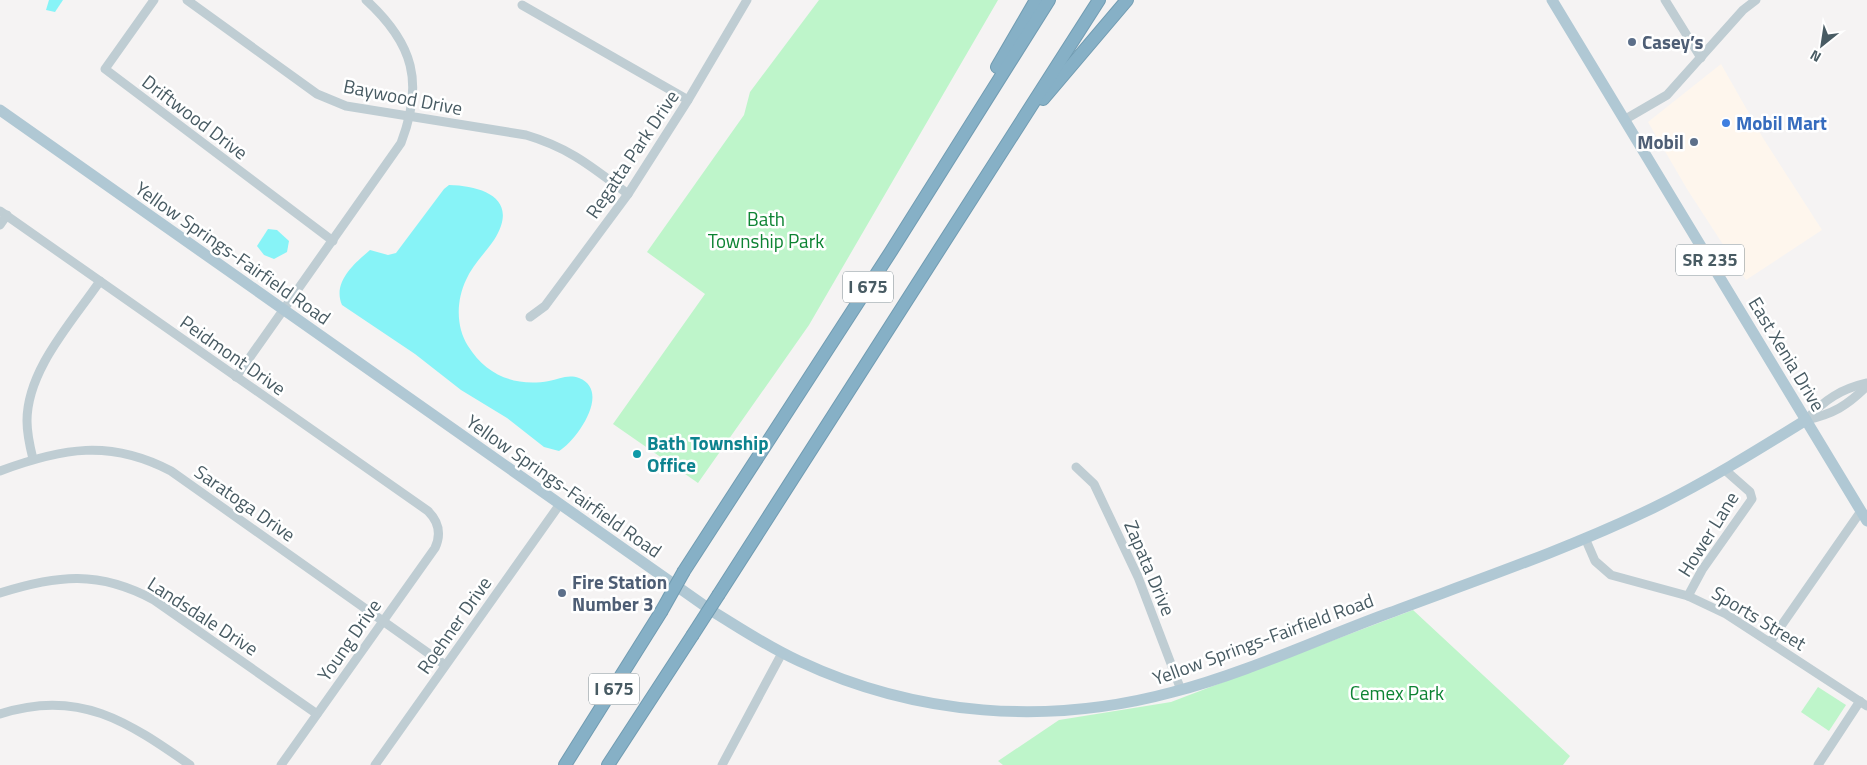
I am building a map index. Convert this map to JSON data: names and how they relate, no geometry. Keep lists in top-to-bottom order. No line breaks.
{"streets":{"highway":["I 675"],"main road":["Yellow Springs-Fairfield Road","SR 235","East Xenia Drive"],"street":["Baywood Drive","Driftwood Drive","Regatta Park Drive","Peidmont Drive","Saratoga Drive","Hower Lane","Zapata Drive","Landsdale Drive","Sports Street","Roehner Drive","Young Drive"]},"crossings":[["Baywood Drive","Regatta Park Drive"],["Yellow Springs-Fairfield Road","East Xenia Drive"],["Yellow Springs-Fairfield Road","Hower Lane"],["Yellow Springs-Fairfield Road","Zapata Drive"],["Yellow Springs-Fairfield Road","Sports Street"],["Yellow Springs-Fairfield Road","Roehner Drive"],["Peidmont Drive","Young Drive"],["Saratoga Drive","Roehner Drive"],["Saratoga Drive","Young Drive"],["Hower Lane","Sports Street"],["Landsdale Drive","Young Drive"]],"parks":["Bath Township Park","Cemex Park"],"places":["Casey’s","Mobil Mart","Mobil","Bath Township Office","Fire Station Number 3"],"north":"bottom left"}
